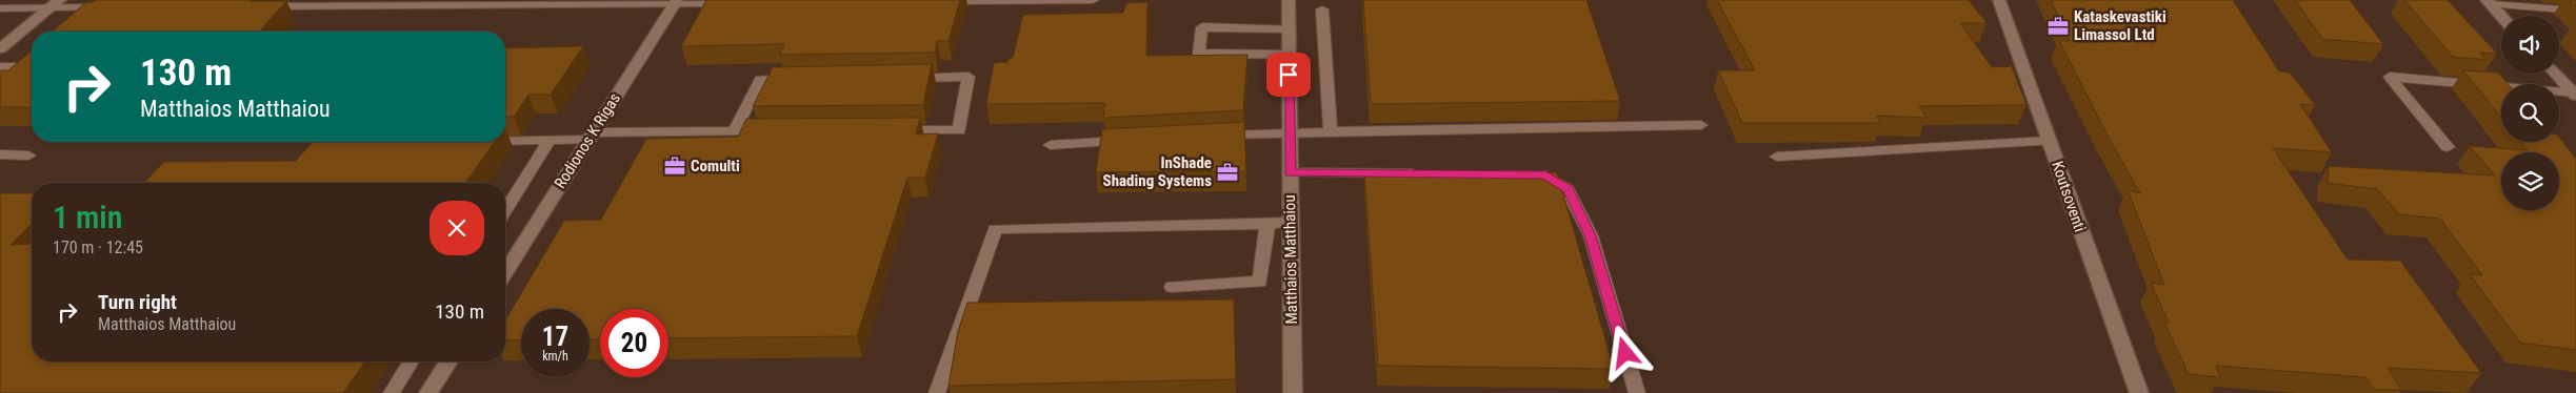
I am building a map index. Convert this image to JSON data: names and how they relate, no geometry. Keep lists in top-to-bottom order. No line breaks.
{"streets":{"street":["Rodionos K Rigas","Koutsoventi","Matthaios Matthaiou"]},"places":{"office":["Kataskevastiki Limassol Ltd","Comulti","InShade Shading Systems"]},"page":{"turn":["130 m","Matthaios Matthaiou"],"heading":["1 min","170 m · 12:45"],"list":[{"name":"Turn right","note":"Matthaios Matthaiou","value":"130 m"}],"speed":"17 km/h","limit":"20"}}
